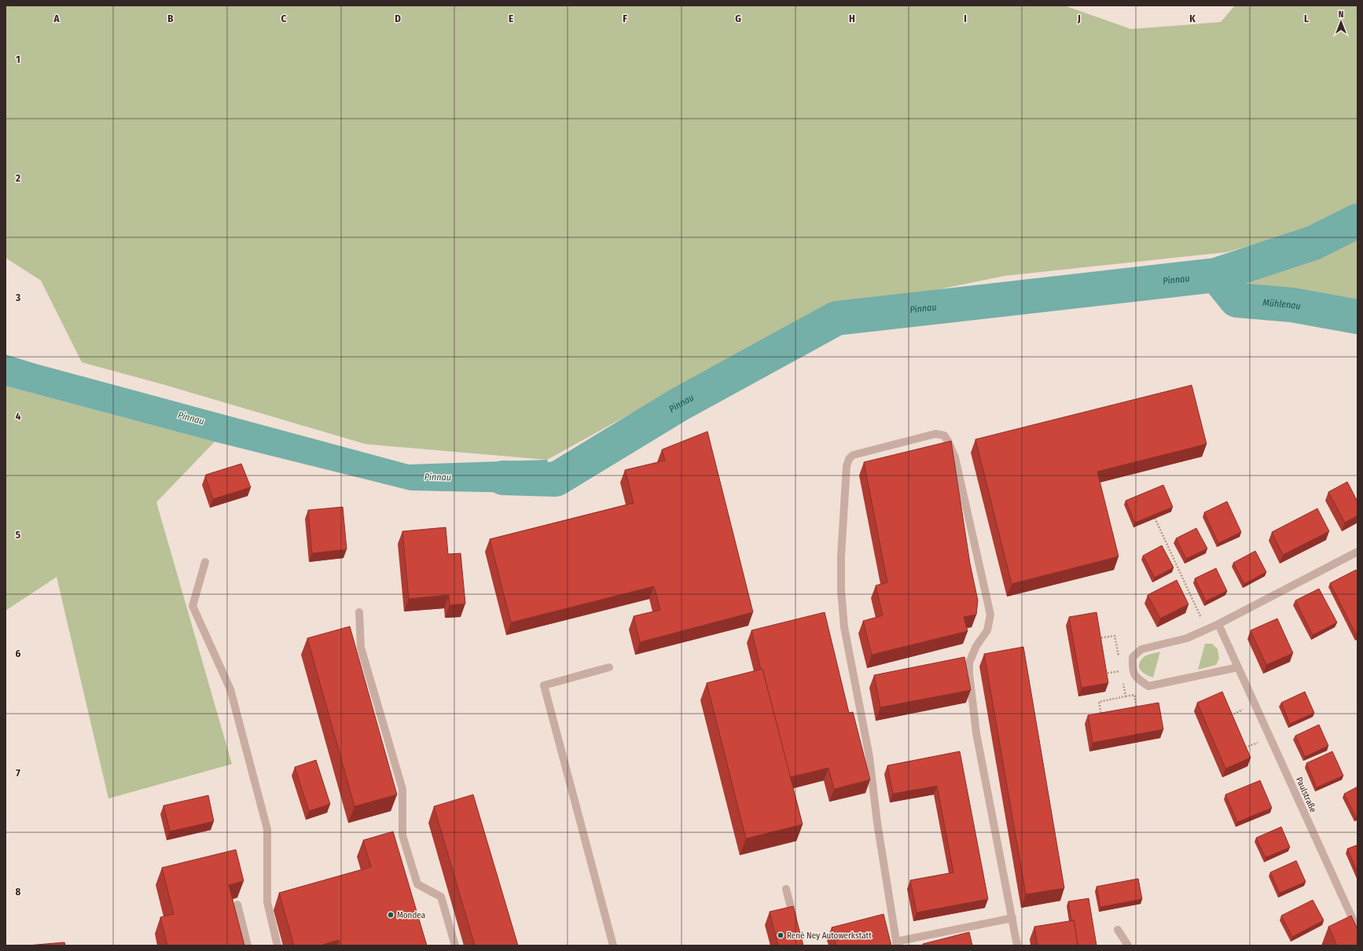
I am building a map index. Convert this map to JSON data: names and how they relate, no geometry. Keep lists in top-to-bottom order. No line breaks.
{"streets":{"street":["Paulstraße"]},"water":["Pinnau","Mühlenau"],"places":["Mondea","René Ney Autowerkstatt"],"north":"top","grid":{"columns":["A","B","C","D","E","F","G","H","I","J","K","L"],"rows":["1","2","3","4","5","6","7","8"]}}
